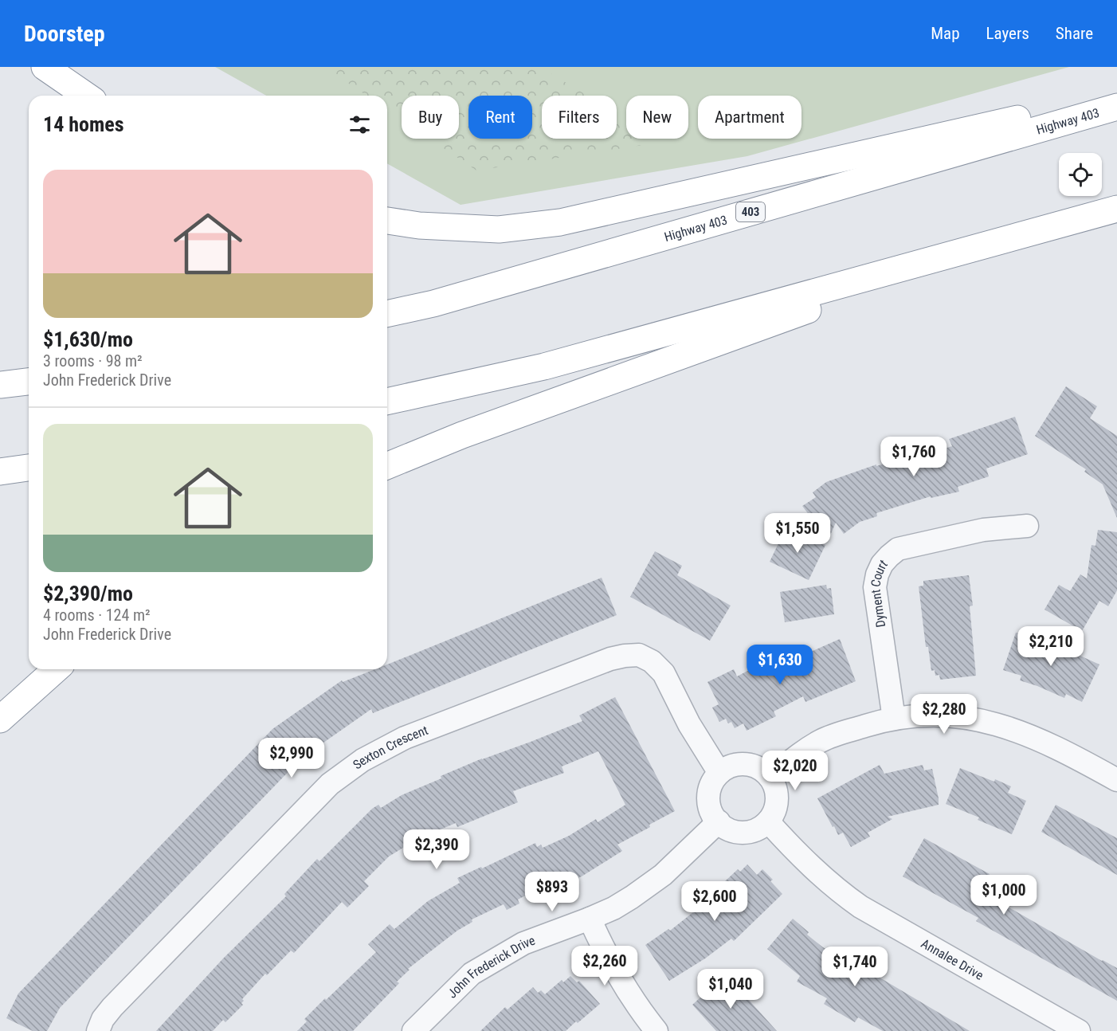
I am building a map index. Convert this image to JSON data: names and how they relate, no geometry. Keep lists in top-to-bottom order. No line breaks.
{"streets":{"highway":["Highway 403","403"],"street":["Dyment Court","Sexton Crescent","Annalee Drive","John Frederick Drive"]},"crossings":[["Sexton Crescent","Annalee Drive"],["Sexton Crescent","John Frederick Drive"],["Annalee Drive","John Frederick Drive"]],"page":{"header":"Doorstep","nav":["Map","Layers","Share"],"chip":["Buy","Rent","Filters","New","Apartment"],"heading":"14 homes","list":[{"name":"$1,630/mo","note":"3 rooms · 98 m² · John Frederick Drive"},{"name":"$2,390/mo","note":"4 rooms · 124 m² · John Frederick Drive"}],"price":["$1,760","$1,550","$2,210","$1,630","$2,280","$2,990","$2,020","$2,390","$893","$1,000","$2,600","$2,260","$1,740","$1,040"]}}
